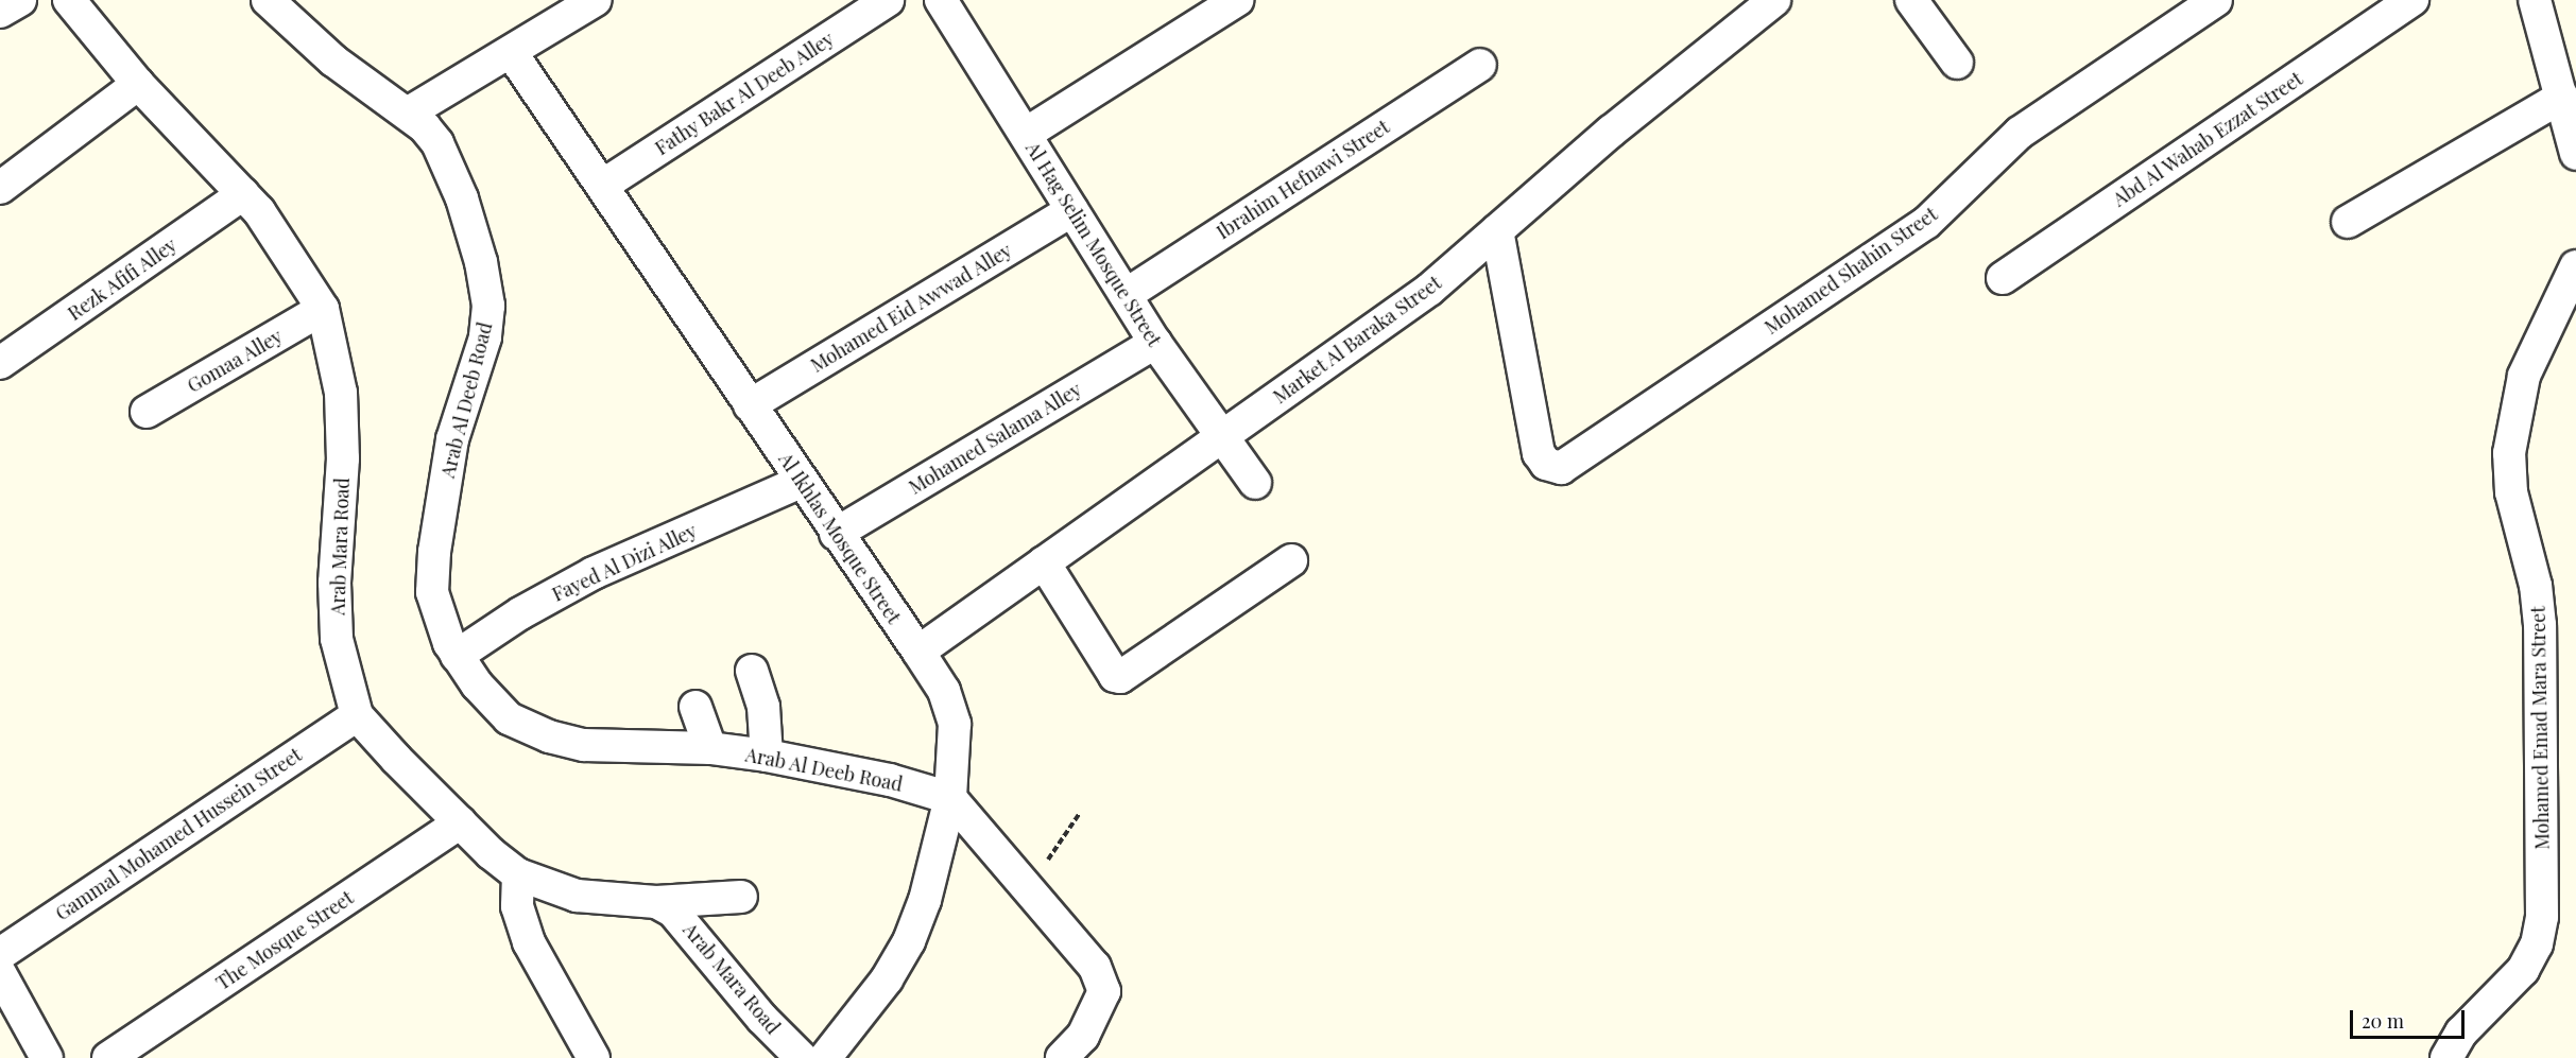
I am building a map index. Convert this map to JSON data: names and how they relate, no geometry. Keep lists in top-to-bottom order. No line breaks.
{"streets":{"street":["Fathy Bakr Al Deeb Alley","Abd Al Wahab Ezzat Street","Ibrahim Hefnawi Street","Al Hag Selim Mosque Street","Mohamed Shahin Street","Rezk Afifi Alley","Mohamed Eid Awwad Alley","Market Al Baraka Street","Gomaa Alley","Arab Al Deeb Road","Mohamed Salama Alley","Al Ikhlas Mosque Street","Arab Mara Road","Fayed Al Dizi Alley","Mohamed Emad Mara Street","Gammal Mohamed Hussein Street","The Mosque Street"]},"crossings":[["Fathy Bakr Al Deeb Alley","Al Ikhlas Mosque Street"],["Ibrahim Hefnawi Street","Al Hag Selim Mosque Street"],["Al Hag Selim Mosque Street","Mohamed Eid Awwad Alley"],["Al Hag Selim Mosque Street","Market Al Baraka Street"],["Al Hag Selim Mosque Street","Mohamed Salama Alley"],["Mohamed Shahin Street","Market Al Baraka Street"],["Rezk Afifi Alley","Arab Mara Road"],["Mohamed Eid Awwad Alley","Al Ikhlas Mosque Street"],["Market Al Baraka Street","Al Ikhlas Mosque Street"],["Gomaa Alley","Arab Mara Road"],["Arab Al Deeb Road","Al Ikhlas Mosque Street"],["Arab Al Deeb Road","Fayed Al Dizi Alley"],["Mohamed Salama Alley","Al Ikhlas Mosque Street"],["Al Ikhlas Mosque Street","Fayed Al Dizi Alley"],["Arab Mara Road","Gammal Mohamed Hussein Street"],["Arab Mara Road","The Mosque Street"]],"scale_bar":"20 m"}
